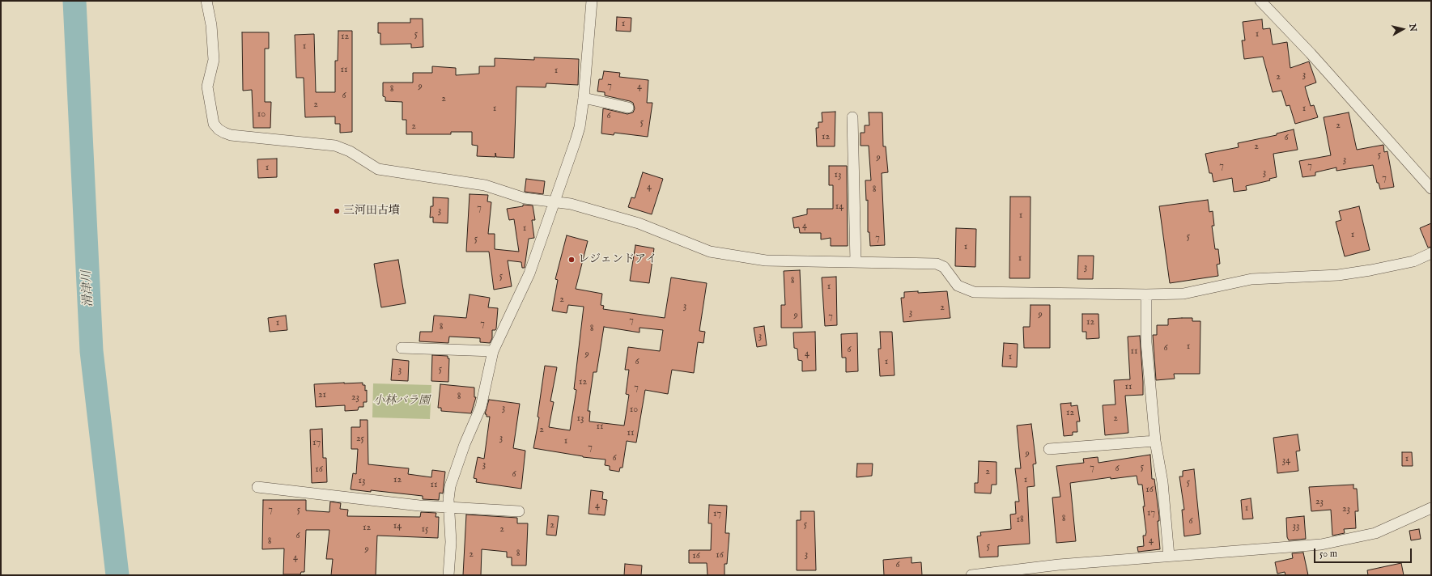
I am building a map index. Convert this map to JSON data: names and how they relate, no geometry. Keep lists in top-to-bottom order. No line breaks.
{"water":["滑津川"],"parks":["小林バラ園"],"places":["三河田古墳","レジェンドアイ"],"house_numbers":["1","5","1","12","1","11","1","3","2","7","9","4","8","6","2","2","1","1","10","6","5","2","2","12","6","2","5","9","3","7","7","1","3","13","7","4","8","14","7","3","1","4","1","1","5","7","5","1","1","3","5","8","1","2","3","2","3","9","9","7","7","12","1","7","8","8","3","1","6","6","11","4","9","1","6","1","5","3","12","11","7","21","8","23","3","10","12","13","2","11","2","11","3","25","1","17","7","9","6","1","34","3","5","7","6","16","2","6","12","1","13","5","11","16","23","4","1","23","7","5","17","17","8","18","6","5","2","14","33","12","15","2","6","4","8","5","9","8","2","3","16","16","4","6"],"scale_bar":"50 m","north":"right"}
